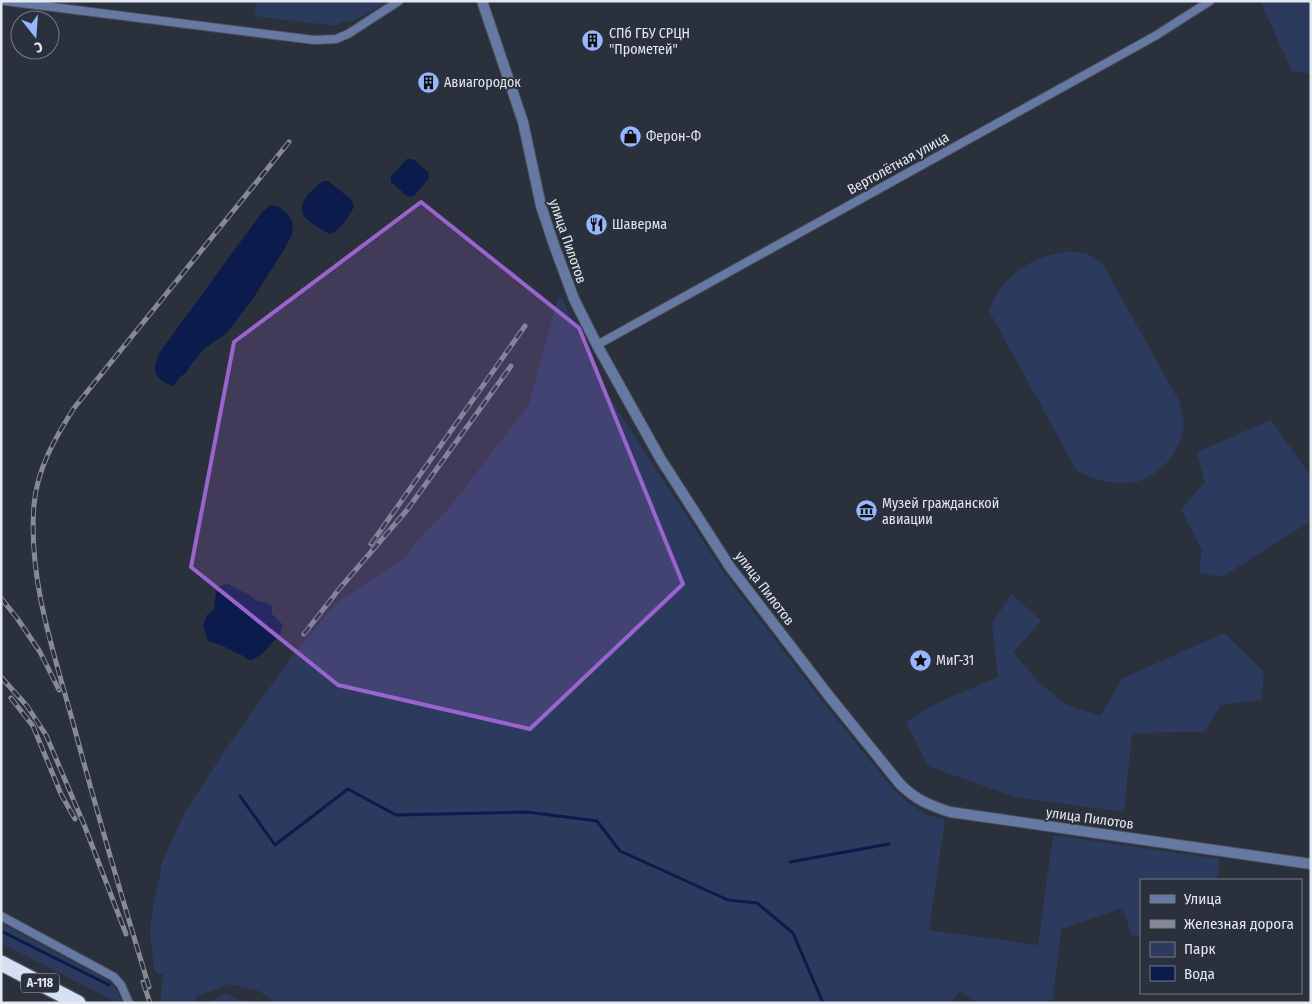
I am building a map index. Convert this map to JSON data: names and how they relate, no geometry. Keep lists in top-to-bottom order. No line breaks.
{"streets":{"highway":["А-118"],"street":["Вертолётная улица","улица Пилотов"]},"crossings":[["Вертолётная улица","улица Пилотов"]],"places":{"building":["СПб ГБУ СРЦН \"Прометей\"","Авиагородок"],"shop":["Ферон-Ф"],"restaurant":["Шаверма"],"museum":["Музей гражданской авиации"],"place":["МиГ-31"]},"legend":["Улица","Железная дорога","Парк","Вода"],"north":"bottom"}
